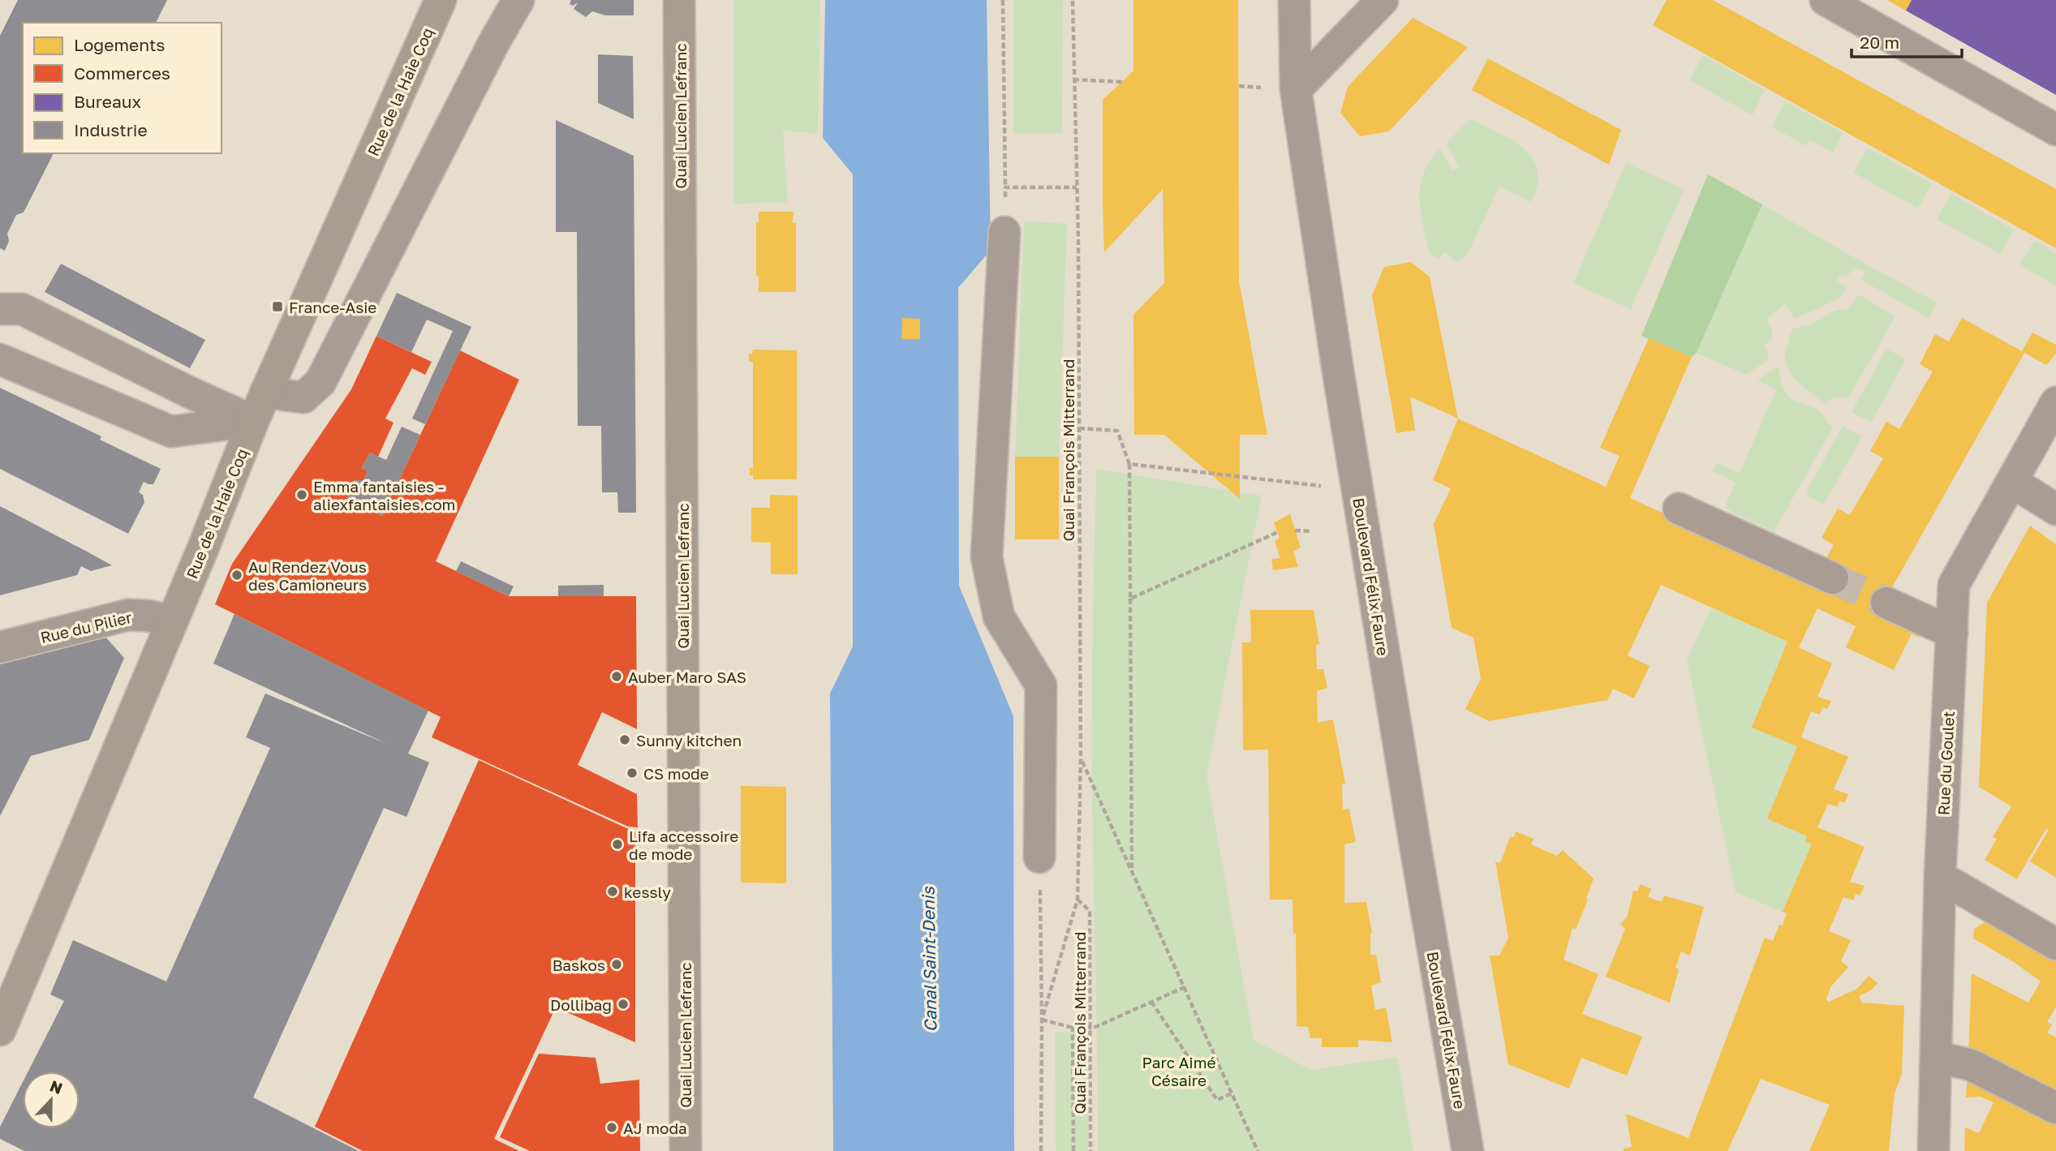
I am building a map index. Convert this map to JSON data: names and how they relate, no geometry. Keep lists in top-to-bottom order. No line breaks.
{"streets":{"main road":["Rue de la Haie Coq","Quai Lucien Lefranc"],"street":["Boulevard Félix Faure","Rue du Pilier","Rue du Goulet"],"path":["Quai François Mitterrand"]},"crossings":[["Rue de la Haie Coq","Rue du Pilier"]],"water":["Canal Saint-Denis"],"parks":["Parc Aimé Césaire"],"places":{"transit":["France-Asie"],"other":["Emma fantaisies - aliexfantaisies.com","Au Rendez Vous des Camioneurs","Auber Maro SAS","Sunny kitchen","CS mode","Lifa accessoire de mode","kessly","Baskos","Dollibag","AJ moda"]},"legend":["Logements","Commerces","Bureaux","Industrie"],"scale_bar":"20 m","north":"top"}
